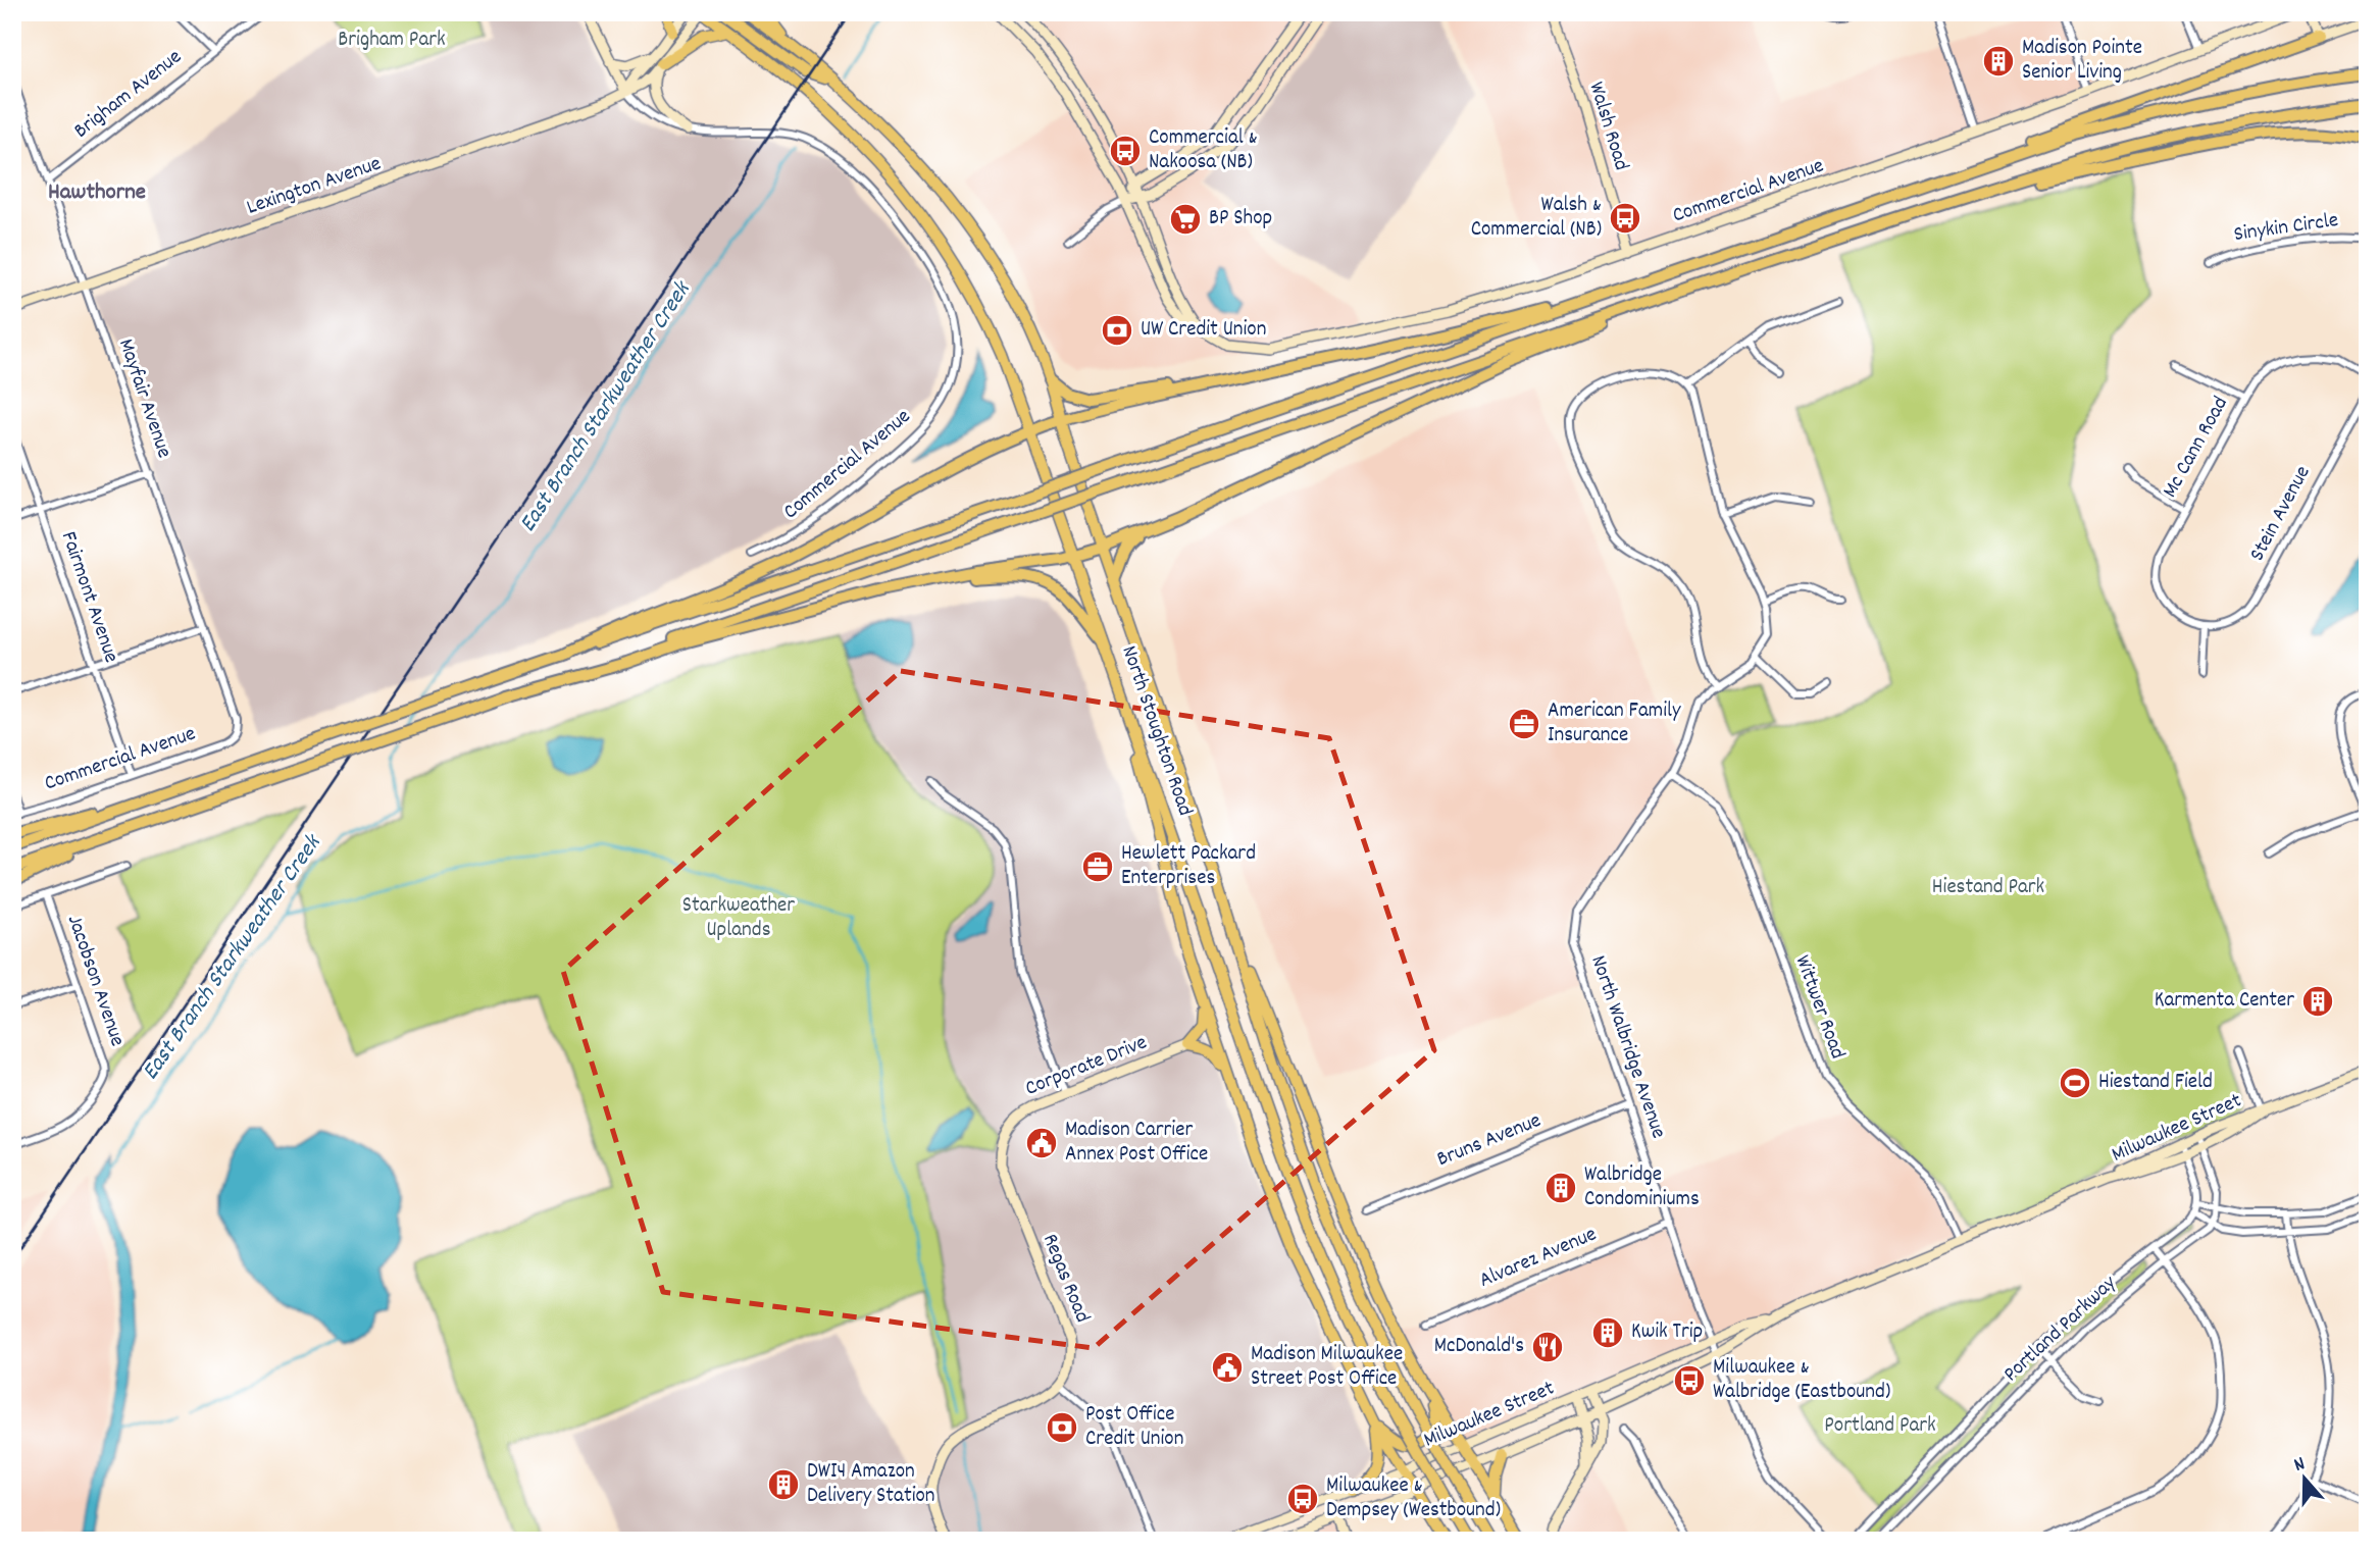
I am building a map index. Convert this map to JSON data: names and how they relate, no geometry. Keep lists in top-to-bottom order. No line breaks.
{"streets":{"main road":["North Stoughton Road"],"street":["Brigham Avenue","Walsh Road","Lexington Avenue","Commercial Avenue","Sinykin Circle","Mayfair Avenue","Mc Cann Road","Stein Avenue","Fairmont Avenue","Jacobson Avenue","Wittwer Road","North Walbridge Avenue","Corporate Drive","Milwaukee Street","Bruns Avenue","Alvarez Avenue","Regas Road","Portland Parkway"]},"crossings":[["Brigham Avenue","Mayfair Avenue"],["Walsh Road","Commercial Avenue"],["Lexington Avenue","Commercial Avenue"],["Lexington Avenue","Mayfair Avenue"],["Commercial Avenue","Mayfair Avenue"],["Commercial Avenue","Fairmont Avenue"],["Mc Cann Road","Stein Avenue"],["Wittwer Road","North Walbridge Avenue"],["Wittwer Road","Milwaukee Street"],["North Walbridge Avenue","Milwaukee Street"],["North Walbridge Avenue","Bruns Avenue"],["North Walbridge Avenue","Alvarez Avenue"],["Corporate Drive","Regas Road"]],"districts":["Hawthorne"],"water":["East Branch Starkweather Creek"],"parks":["Brigham Park","Hiestand Park","Starkweather Uplands","Portland Park"],"places":{"building":["Madison Pointe Senior Living","Karmenta Center","Walbridge Condominiums","Kwik Trip","DWI4 Amazon Delivery Station"],"bus stop":["Commercial & Nakoosa (NB)","Walsh & Commercial (NB)","Milwaukee & Walbridge (Eastbound)","Milwaukee & Dempsey (Westbound)"],"supermarket":["BP Shop"],"bank":["UW Credit Union","Post Office Credit Union"],"office":["American Family Insurance","Hewlett Packard Enterprises"],"sports":["Hiestand Field"],"public building":["Madison Carrier Annex Post Office","Madison Milwaukee Street Post Office"],"restaurant":["McDonald's"]},"north":"top"}
